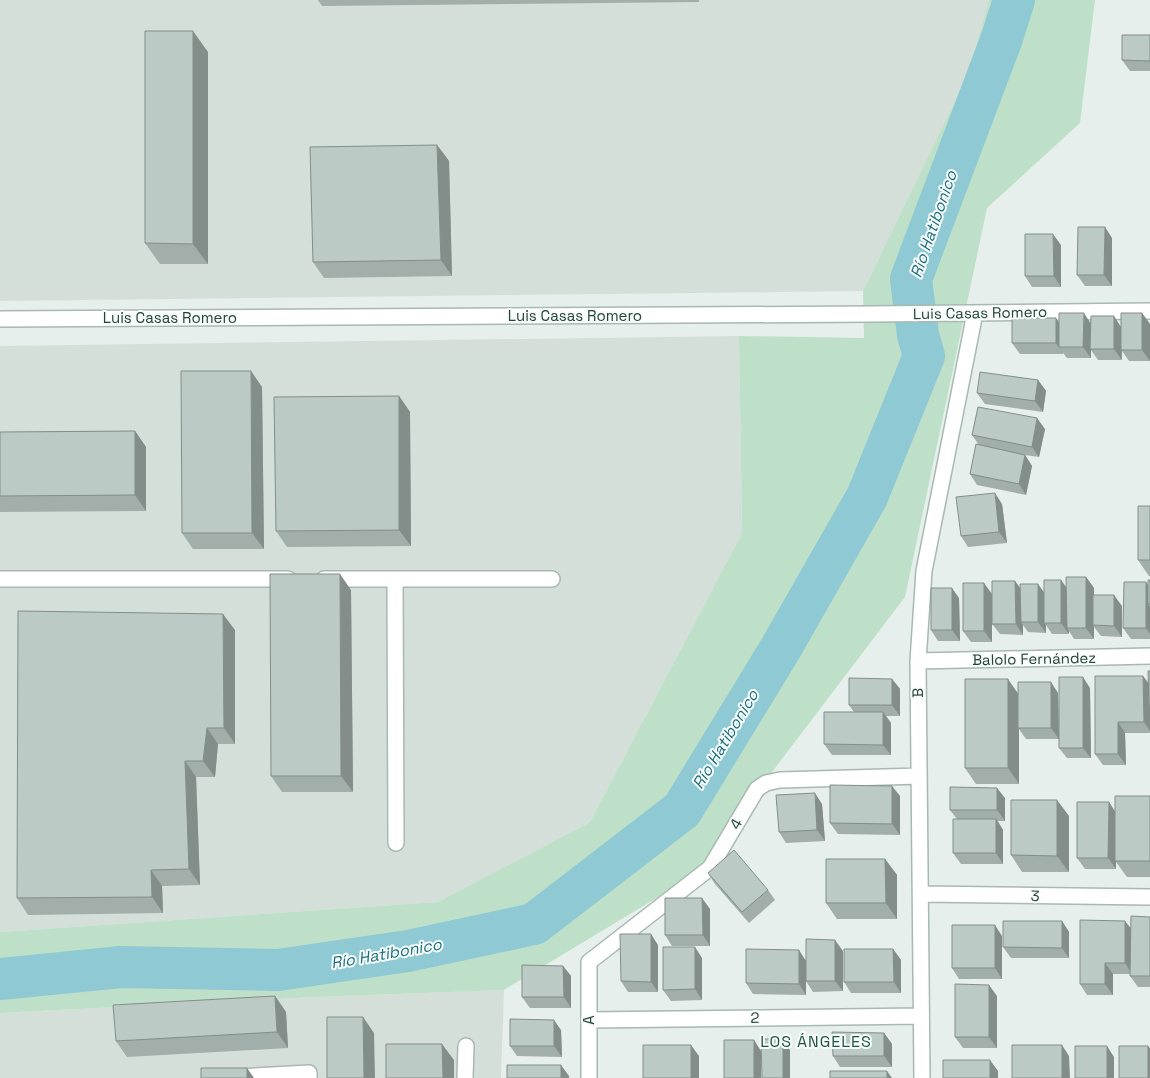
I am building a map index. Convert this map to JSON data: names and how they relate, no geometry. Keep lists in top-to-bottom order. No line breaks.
{"streets":{"street":["Luis Casas Romero","Balolo Fernández","B","4","3","2","A"]},"crossings":[["Luis Casas Romero","B"],["Balolo Fernández","B"],["B","4"],["B","3"],["B","2"],["4","A"],["2","A"]],"districts":["LOS ÁNGELES"],"water":["Río Hatibonico"]}
